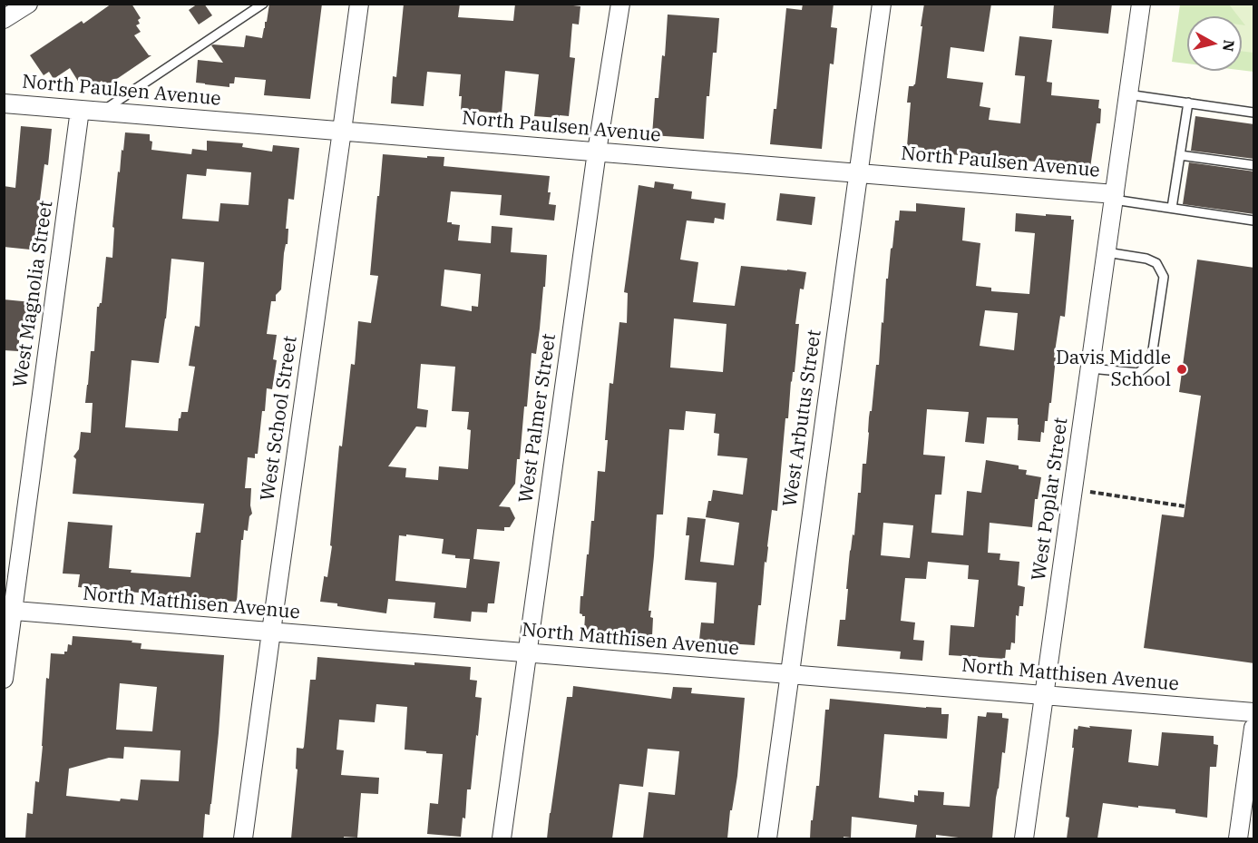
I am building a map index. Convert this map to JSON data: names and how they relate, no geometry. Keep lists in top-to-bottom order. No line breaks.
{"streets":{"street":["North Paulsen Avenue","West Magnolia Street","West School Street","West Palmer Street","West Arbutus Street","West Poplar Street","North Matthisen Avenue"]},"crossings":[["North Paulsen Avenue","West Magnolia Street"],["North Paulsen Avenue","West School Street"],["North Paulsen Avenue","West Palmer Street"],["North Paulsen Avenue","West Arbutus Street"],["North Paulsen Avenue","West Poplar Street"],["West Magnolia Street","North Matthisen Avenue"],["West School Street","North Matthisen Avenue"],["West Palmer Street","North Matthisen Avenue"],["West Arbutus Street","North Matthisen Avenue"],["West Poplar Street","North Matthisen Avenue"]],"places":["Davis Middle School"],"north":"right"}
